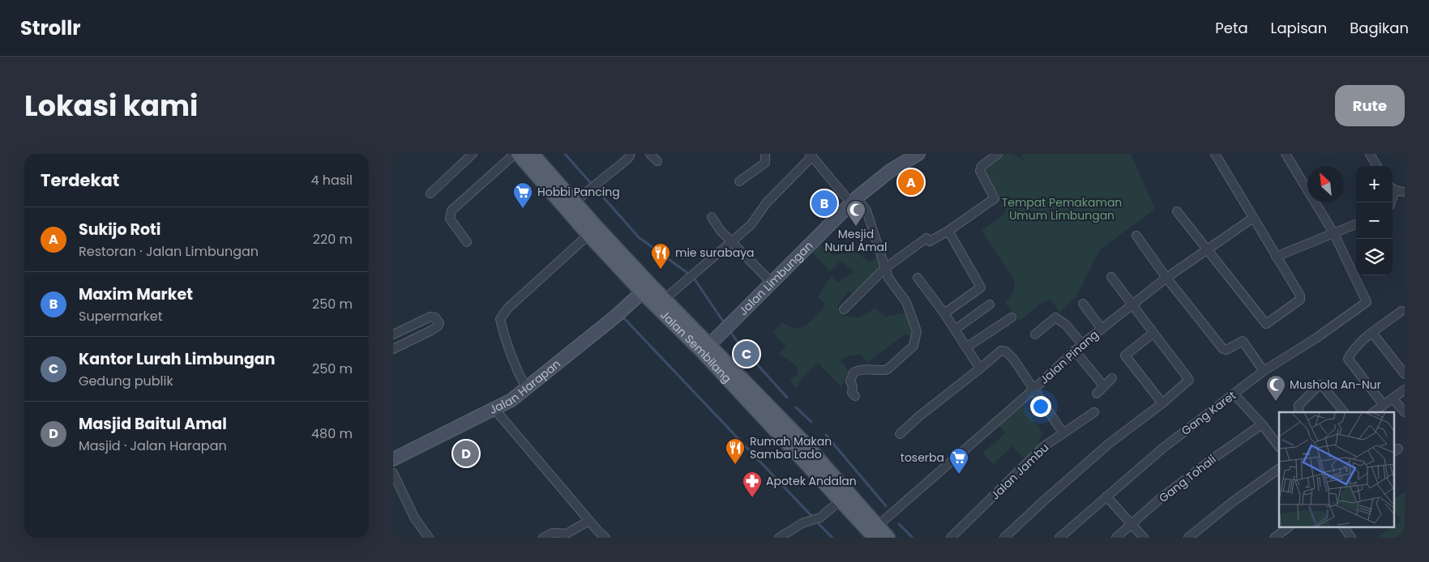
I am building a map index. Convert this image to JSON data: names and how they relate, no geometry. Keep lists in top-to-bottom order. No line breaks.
{"streets":{"main road":["Jalan Sembilang"],"street":["Jalan Limbungan","Jalan Pinang","Jalan Harapan","Gang Karet","Jalan Jambu","Gang Tohali"]},"crossings":[["Jalan Limbungan","Jalan Sembilang"],["Jalan Sembilang","Jalan Pinang"],["Jalan Sembilang","Jalan Harapan"]],"parks":["Tempat Pemakaman Umum Limbungan"],"places":{"supermarket":["Hobbi Pancing","toserba"],"mosque":["Mesjid Nurul Amal","Mushola An-Nur"],"restaurant":["mie surabaya","Rumah Makan Samba Lado"],"pharmacy":["Apotek Andalan"]},"north":"top left","page":{"header":"Strollr","nav":["Peta","Lapisan","Bagikan"],"title":"Lokasi kami","buttons":"Rute","heading":["Terdekat","4 hasil"],"map_buttons":["+","−"],"pins":["A","B","C","D"],"list":[{"mark":"A","name":"Sukijo Roti","note":"Restoran · Jalan Limbungan","value":"220 m"},{"mark":"B","name":"Maxim Market","note":"Supermarket","value":"250 m"},{"mark":"C","name":"Kantor Lurah Limbungan","note":"Gedung publik","value":"250 m"},{"mark":"D","name":"Masjid Baitul Amal","note":"Masjid · Jalan Harapan","value":"480 m"}]}}
